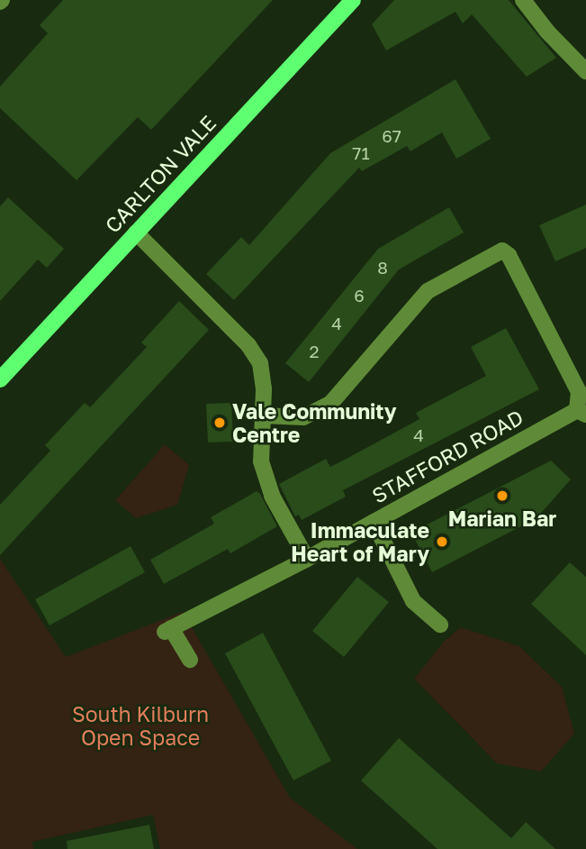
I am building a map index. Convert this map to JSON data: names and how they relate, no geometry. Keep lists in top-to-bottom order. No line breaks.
{"streets":{"main road":["CARLTON VALE"],"street":["STAFFORD ROAD"]},"parks":["South Kilburn Open Space"],"places":["Vale Community Centre","Marian Bar","Immaculate Heart of Mary"],"house_numbers":["67","71","8","6","4","2","4"]}
